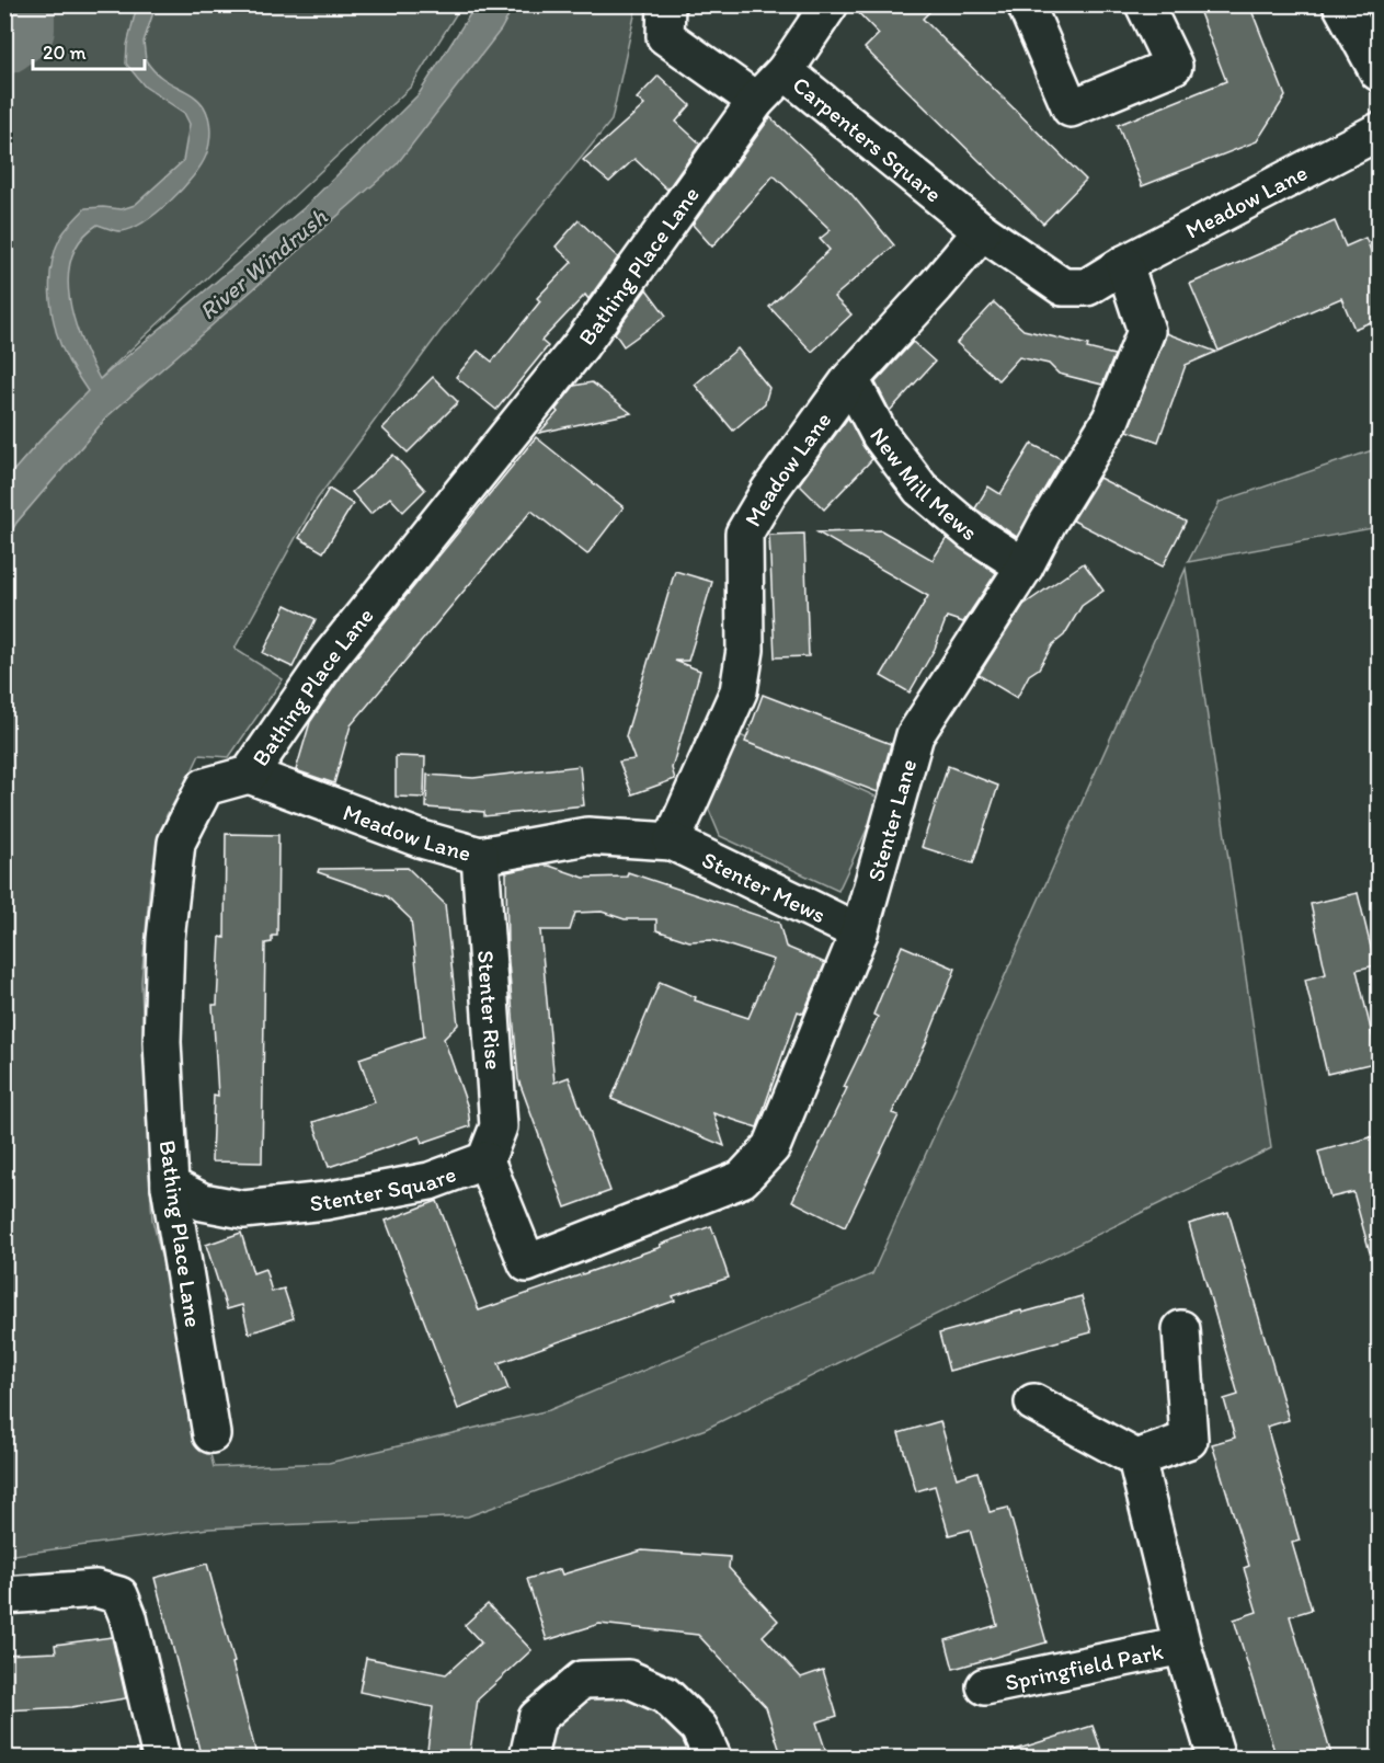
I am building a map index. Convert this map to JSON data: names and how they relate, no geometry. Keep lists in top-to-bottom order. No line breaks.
{"streets":{"street":["Carpenters Square","Meadow Lane","Bathing Place Lane","New Mill Mews","Stenter Lane","Stenter Mews","Stenter Rise","Stenter Square","Springfield Park"]},"crossings":[["Carpenters Square","Meadow Lane"],["Carpenters Square","Bathing Place Lane"],["Meadow Lane","Bathing Place Lane"],["Meadow Lane","New Mill Mews"],["Meadow Lane","Stenter Lane"],["Meadow Lane","Stenter Mews"],["Meadow Lane","Stenter Rise"],["Bathing Place Lane","Stenter Square"],["New Mill Mews","Stenter Lane"],["Stenter Lane","Stenter Mews"],["Stenter Lane","Stenter Square"],["Stenter Rise","Stenter Square"]],"water":["River Windrush"],"scale_bar":"20 m"}
